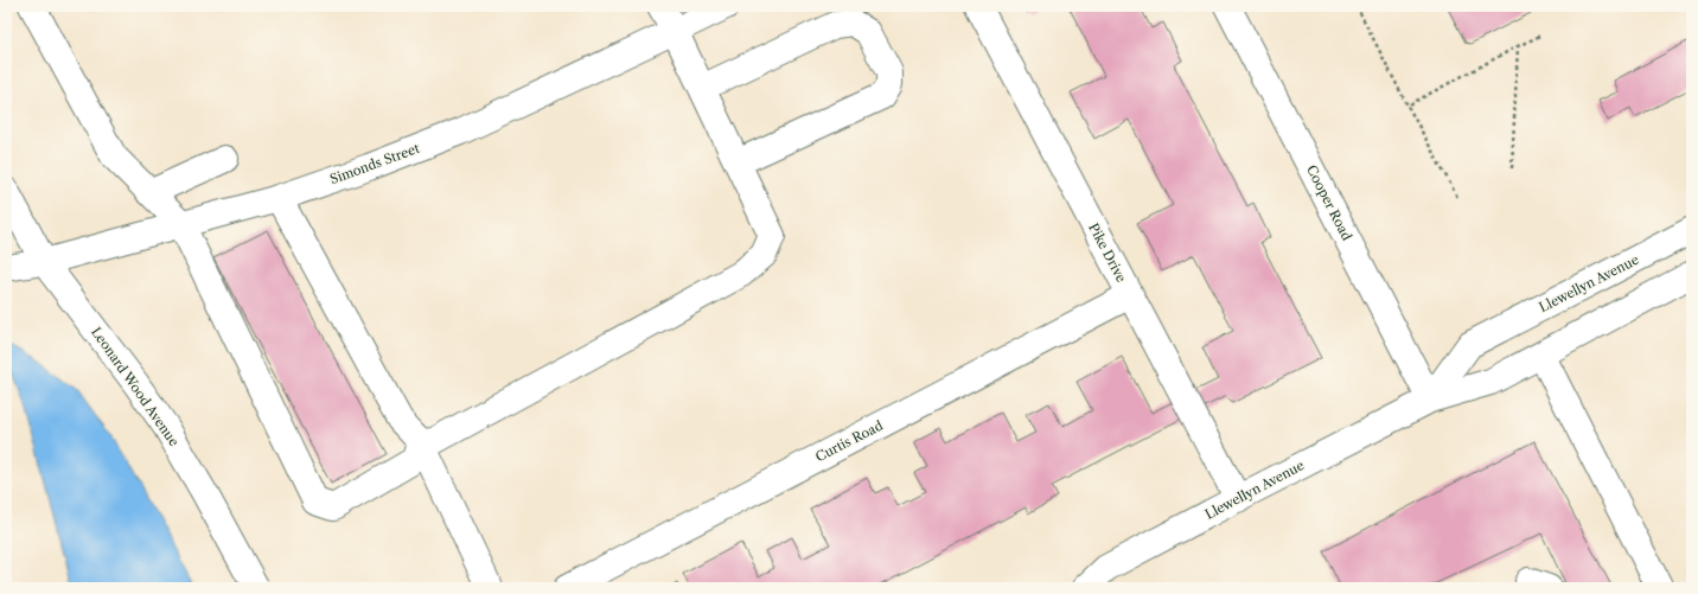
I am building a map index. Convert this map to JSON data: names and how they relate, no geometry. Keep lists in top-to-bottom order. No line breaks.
{"streets":{"street":["Simonds Street","Cooper Road","Pike Drive","Llewellyn Avenue","Leonard Wood Avenue","Curtis Road"]},"crossings":[["Simonds Street","Leonard Wood Avenue"],["Cooper Road","Llewellyn Avenue"],["Pike Drive","Llewellyn Avenue"],["Pike Drive","Curtis Road"]]}
